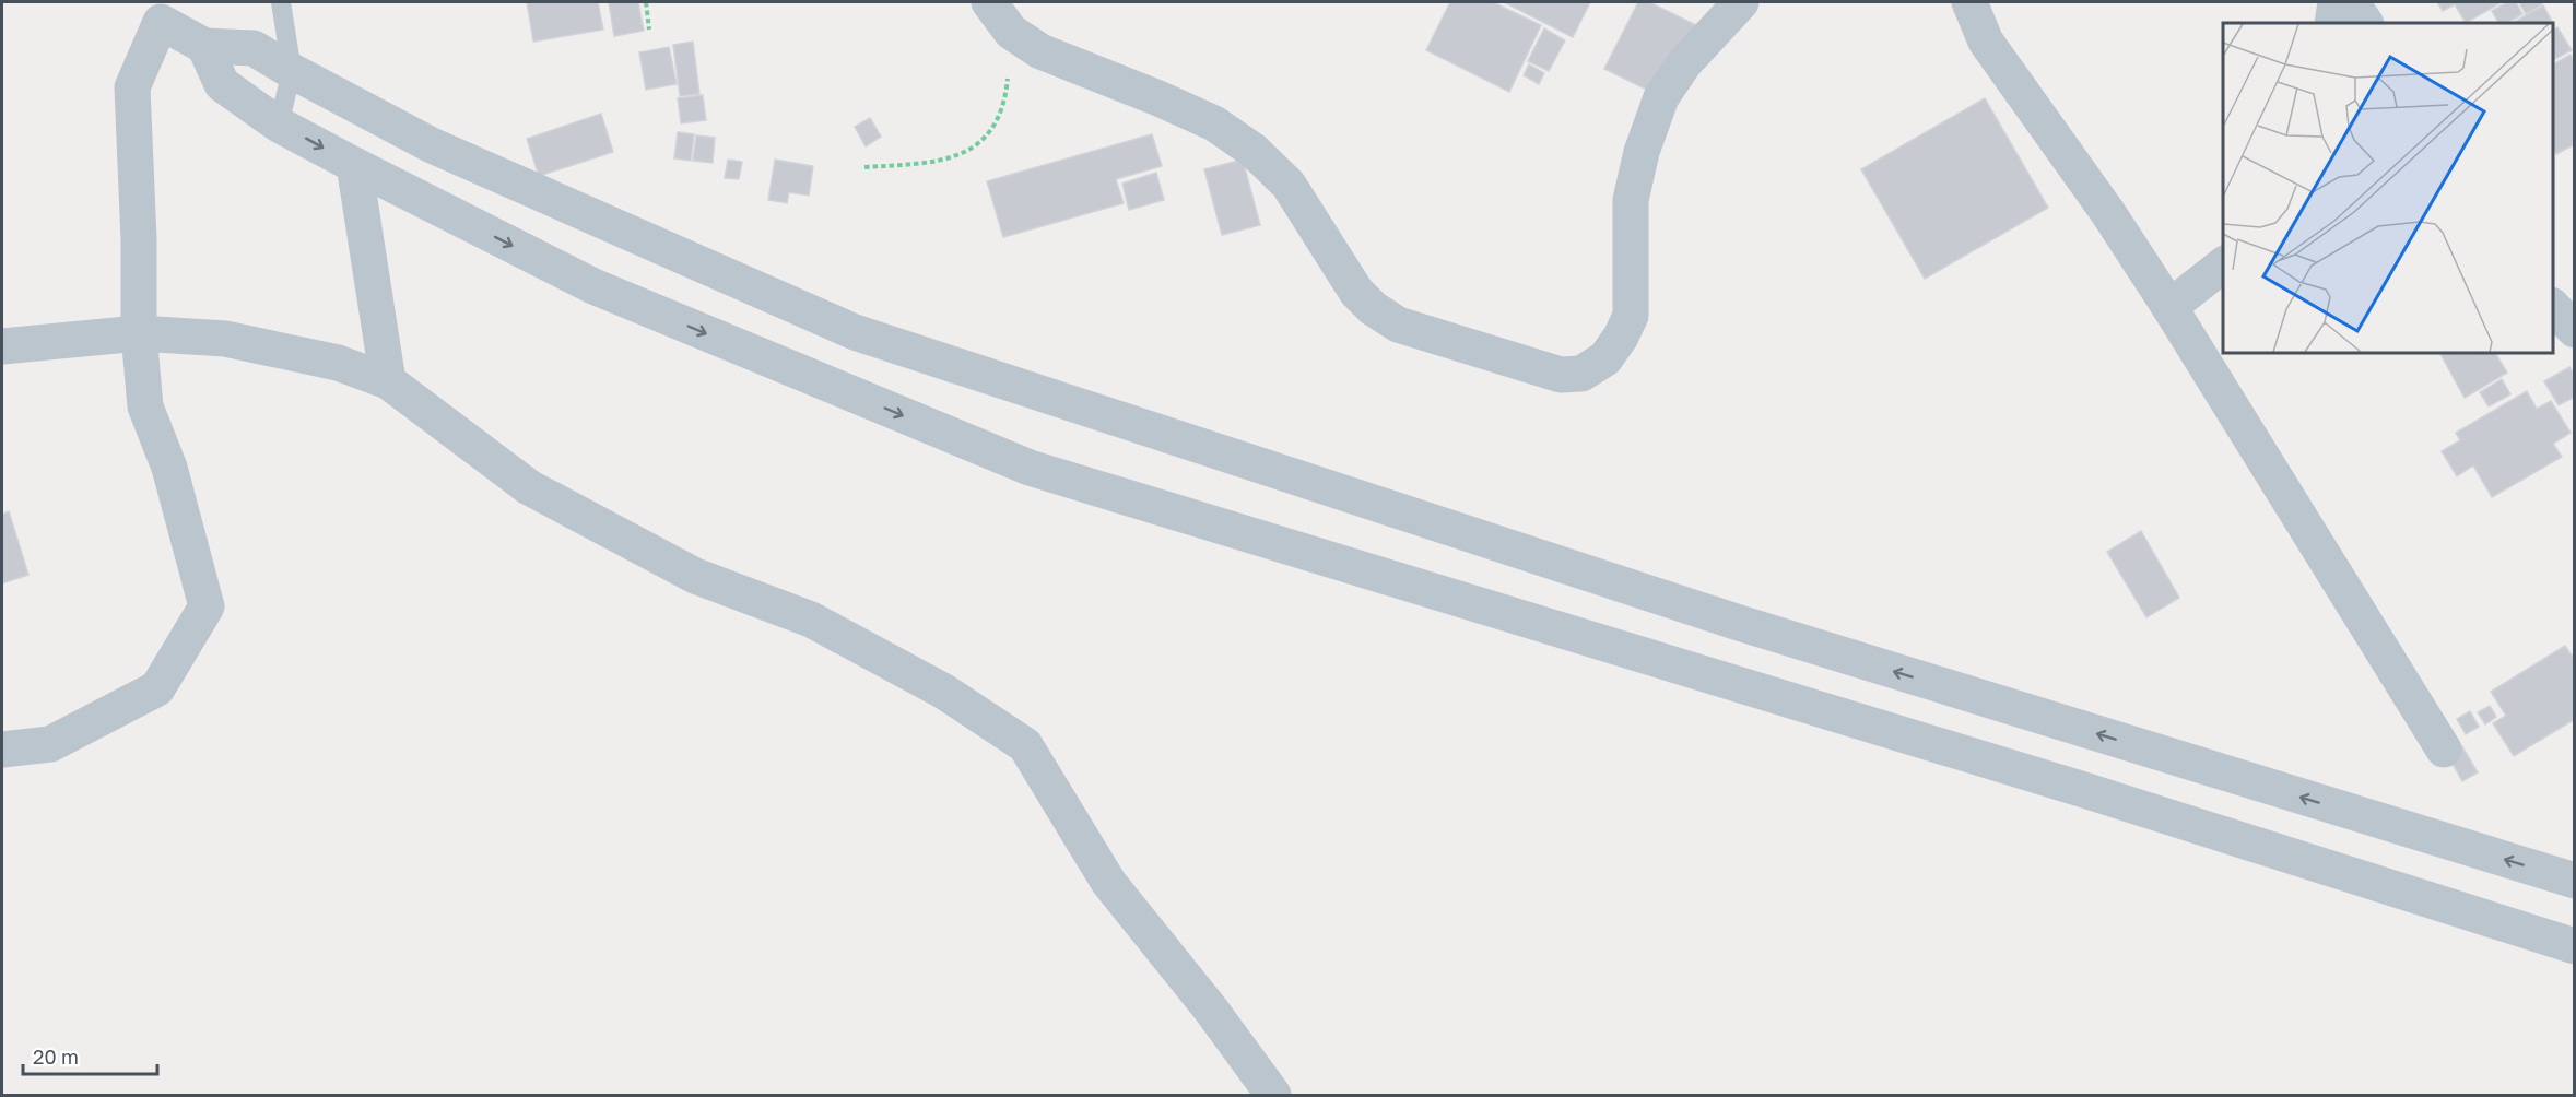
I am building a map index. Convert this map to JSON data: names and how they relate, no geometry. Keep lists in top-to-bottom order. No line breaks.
{"scale_bar":"20 m"}
